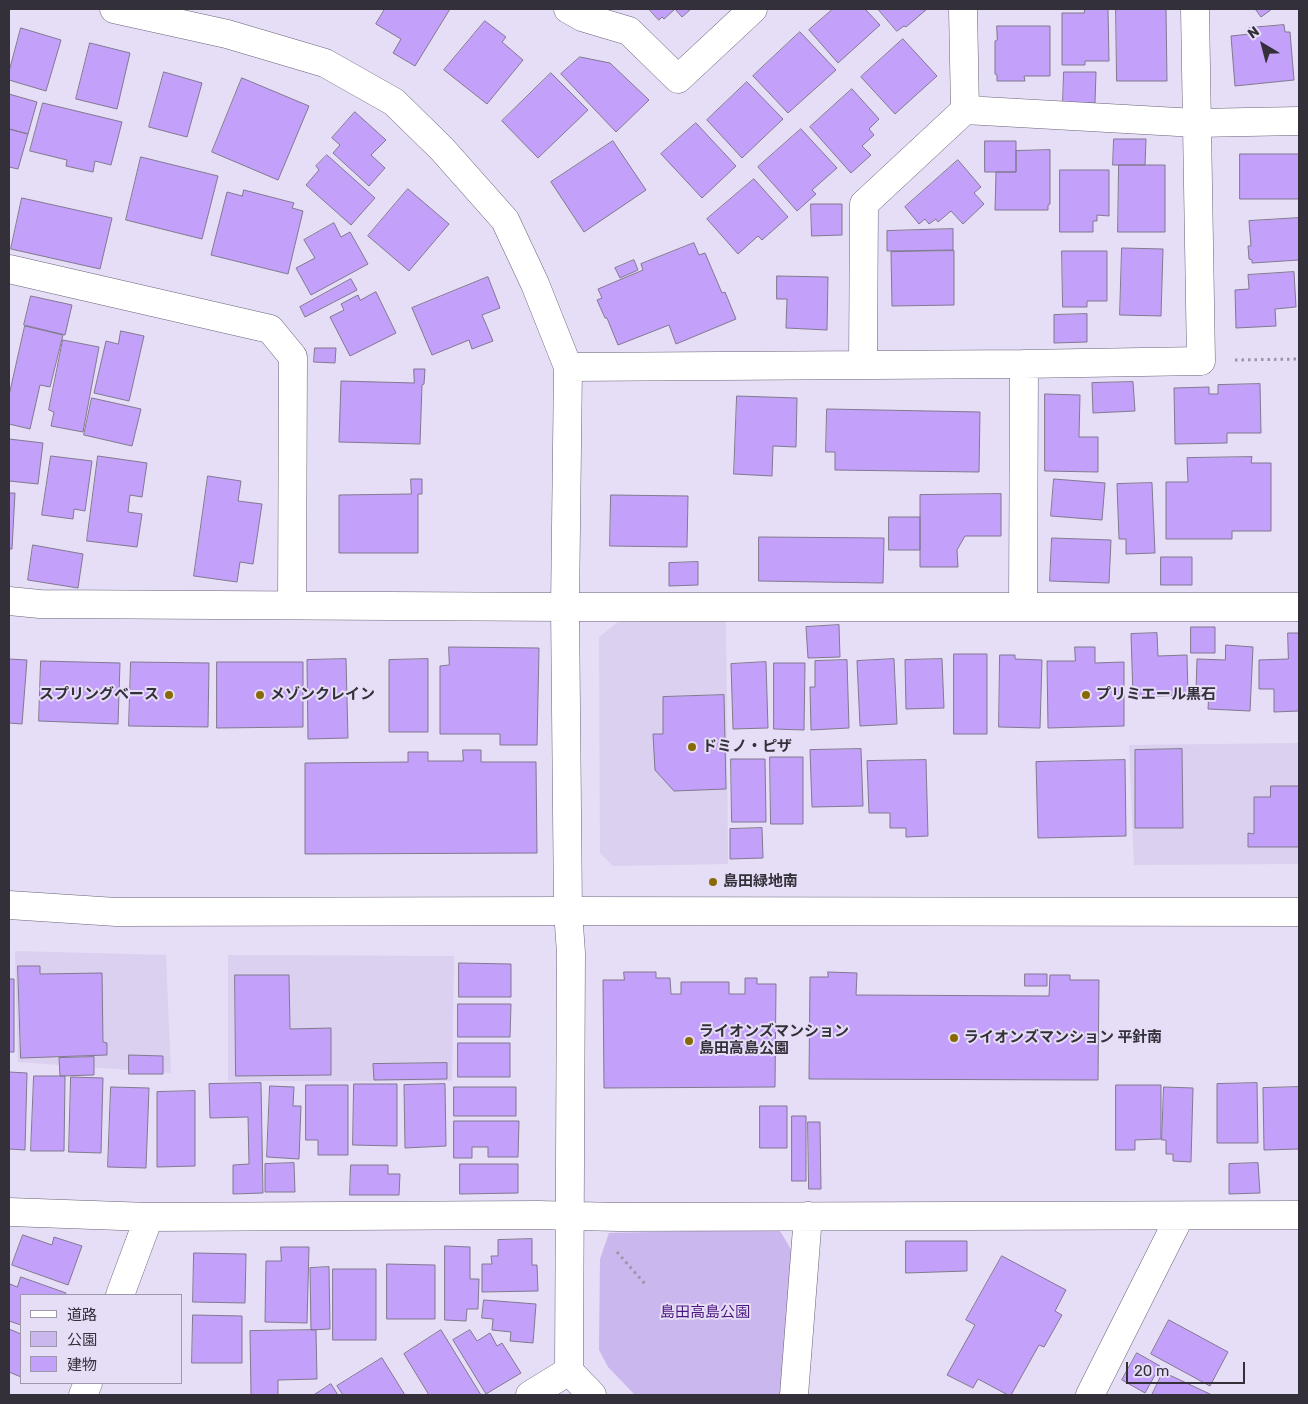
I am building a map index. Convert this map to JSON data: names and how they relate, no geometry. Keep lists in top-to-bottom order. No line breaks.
{"parks":["島田高島公園"],"places":["スプリングベース","メゾンクレイン","プリミエール黒石","ドミノ・ピザ","島田緑地南","ライオンズマンション 平針南","ライオンズマンション 島田高島公園"],"legend":["道路","公園","建物"],"scale_bar":"20 m","north":"top left"}
